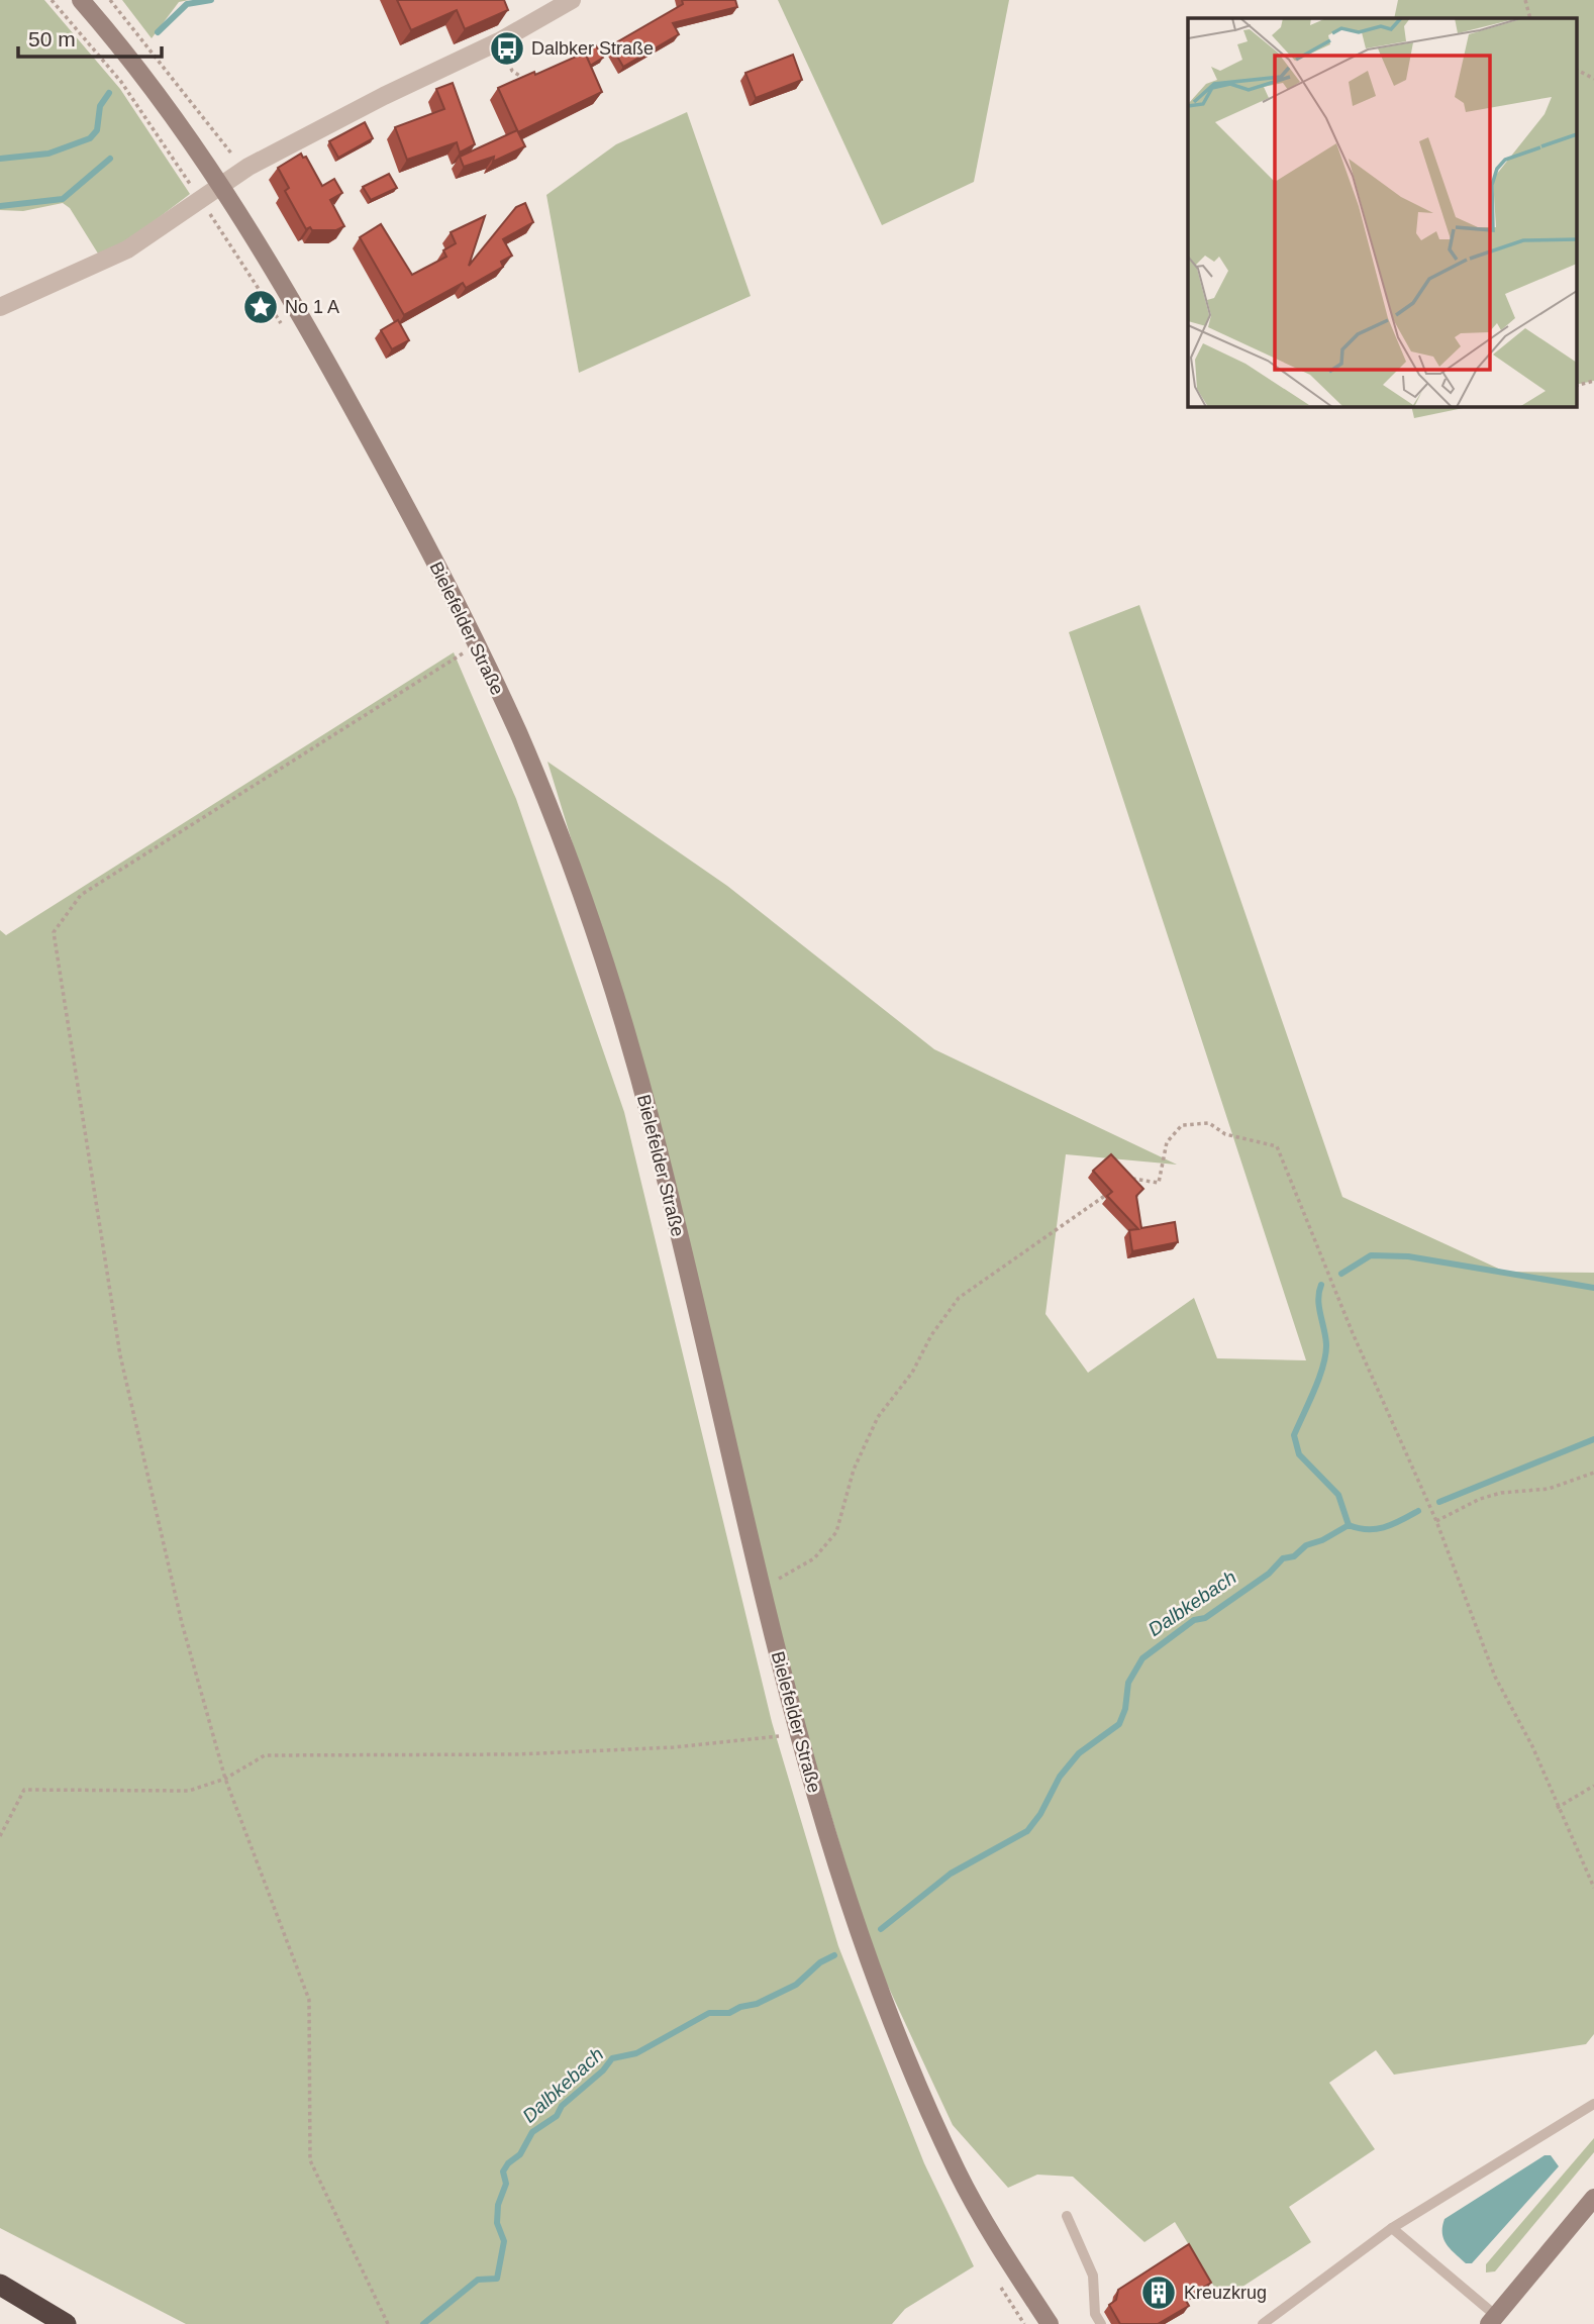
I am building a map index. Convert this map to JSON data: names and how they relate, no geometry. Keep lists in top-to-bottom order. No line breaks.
{"streets":{"main road":["Bielefelder Straße"]},"water":["Dalbkebach"],"places":{"bus stop":["Dalbker Straße"],"place":["No 1 A"],"building":["Kreuzkrug"]},"scale_bar":"50 m"}
